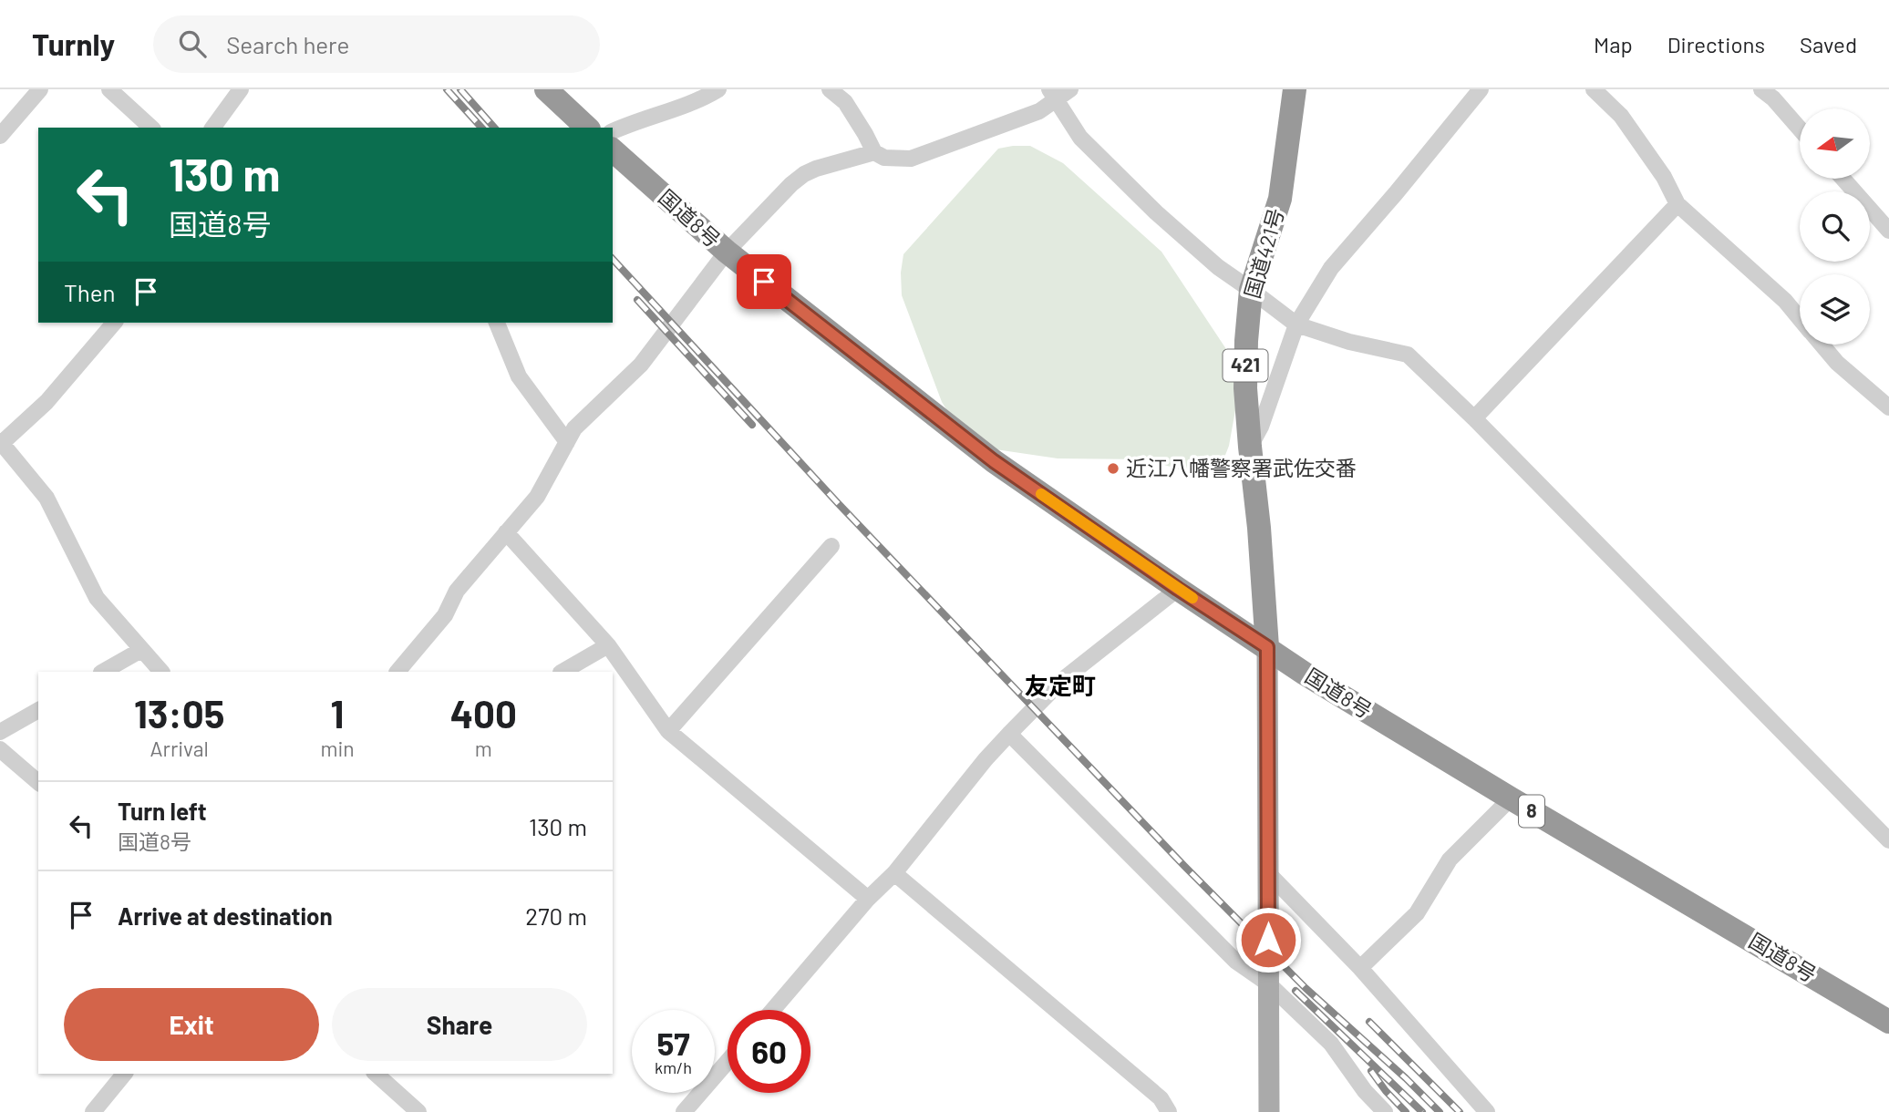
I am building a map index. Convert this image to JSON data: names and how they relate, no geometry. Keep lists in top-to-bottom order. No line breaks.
{"streets":{"highway":["国道8号","国道421号","421","8"]},"crossings":[["国道8号","国道421号"]],"districts":["友定町"],"places":["近江八幡警察署武佐交番"],"north":"left","page":{"header":"Turnly","search":"Search here","nav":["Map","Directions","Saved"],"turn":["130 m","国道8号"],"then":"Then","eta":["13:05","Arrival","1","min","400","m"],"list":[{"name":"Turn left","note":"国道8号","value":"130 m"},{"name":"Arrive at destination","value":"270 m"}],"buttons":["Exit","Share"],"speed":"57 km/h","limit":"60"}}
